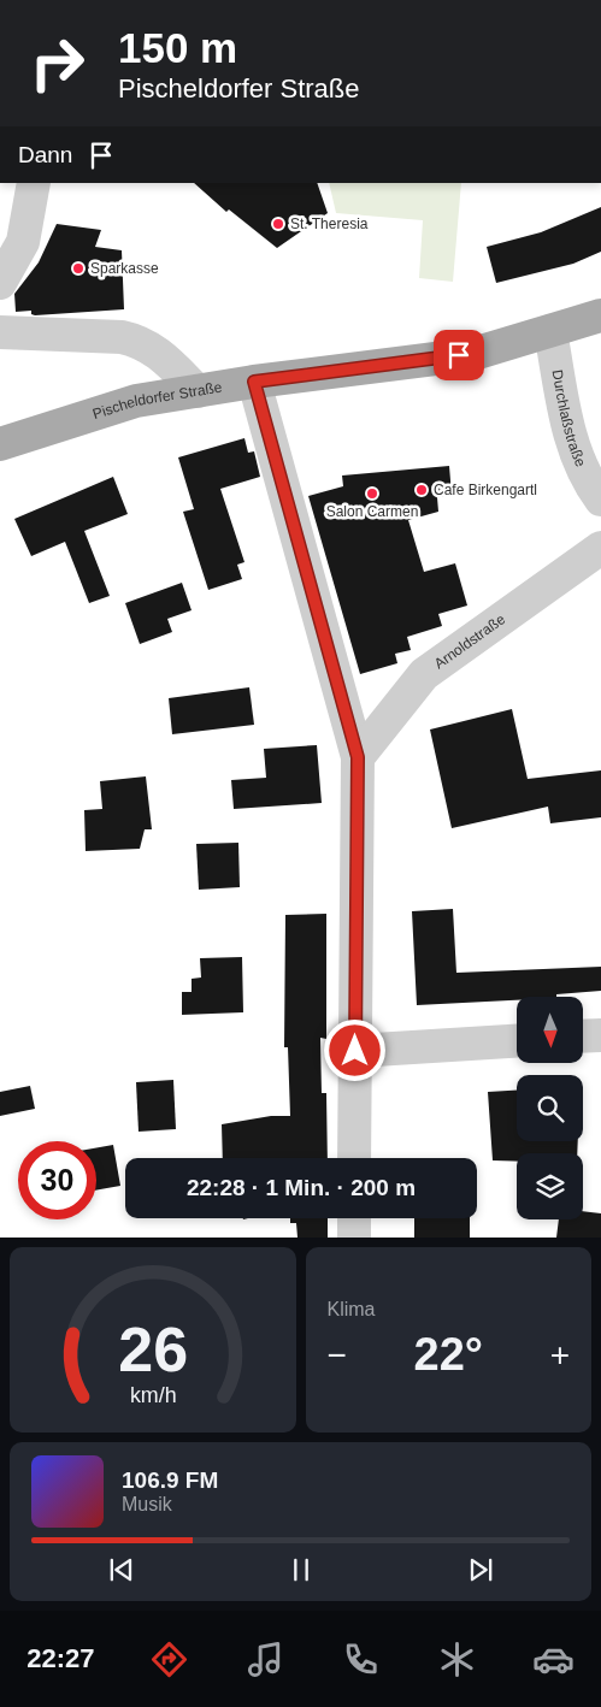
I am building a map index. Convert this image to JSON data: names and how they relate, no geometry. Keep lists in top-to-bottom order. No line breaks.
{"streets":{"main road":["Pischeldorfer Straße"],"street":["Durchlaßstraße","Arnoldstraße"]},"crossings":[["Pischeldorfer Straße","Durchlaßstraße"]],"places":["St. Theresia","Sparkasse","Cafe Birkengartl","Salon Carmen"],"north":"bottom","page":{"turn":["150 m","Pischeldorfer Straße"],"then":"Dann","limit":"30","trip":"22:28 · 1 Min. · 200 m","tile":"Klima","heat":["−","22°","+"],"song":["106.9 FM","Musik"],"tabs":"22:27","gauge":["26","km/h"]}}
